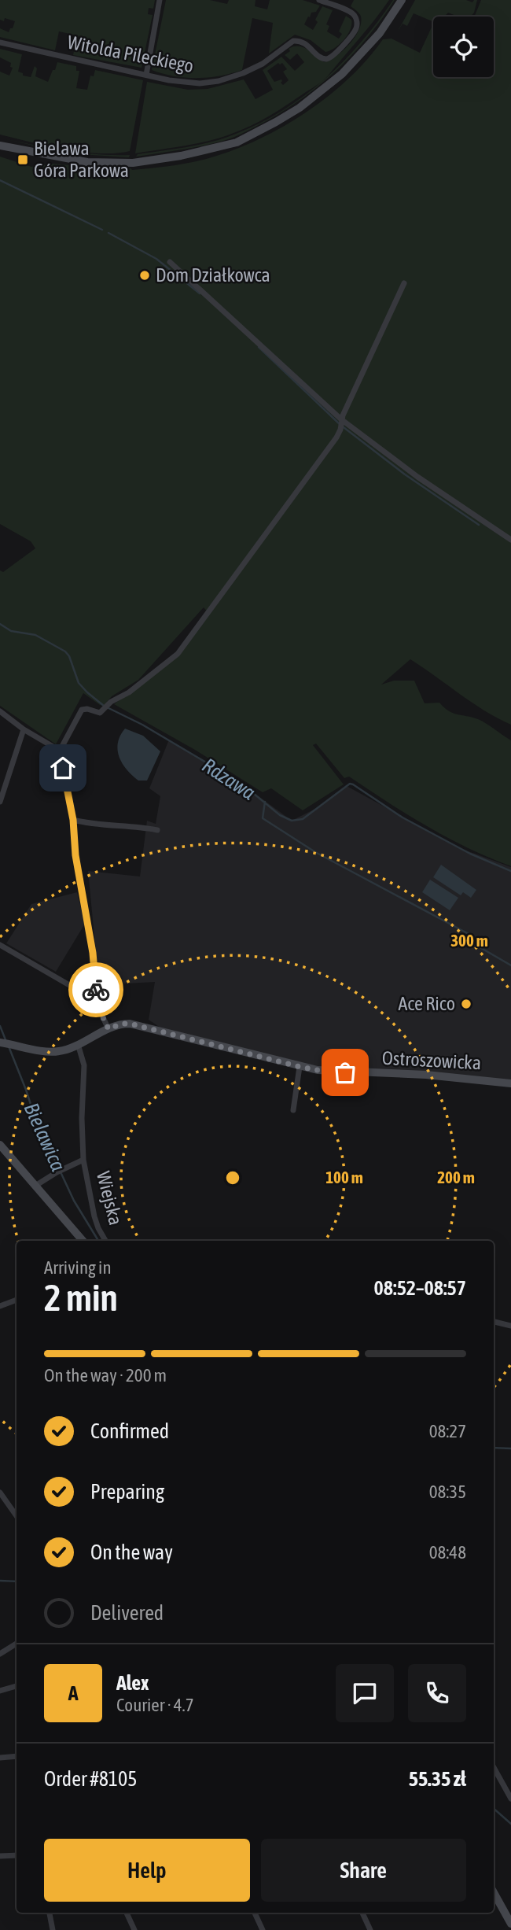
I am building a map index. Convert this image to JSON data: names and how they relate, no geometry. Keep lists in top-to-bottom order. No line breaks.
{"streets":{"main road":["Ostroszowicka"],"street":["Witolda Pileckiego","Wiejska"]},"crossings":[["Ostroszowicka","Wiejska"]],"water":["Rdzawa","Bielawica"],"places":{"transit":["Bielawa Góra Parkowa"],"other":["Dom Działkowca","Ace Rico"]},"page":{"heading":["2 min","Arriving in","08:52–08:57"],"panel":["Alex","Courier · 4.7","Order #8105","55.35 zł"],"bar":"On the way · 200 m","list":[["Confirmed","08:27"],["Preparing","08:35"],["On the way","08:48"],"Delivered"],"round":"A","buttons":["Help","Share"]},"rings":["300 m","100 m","200 m"]}
